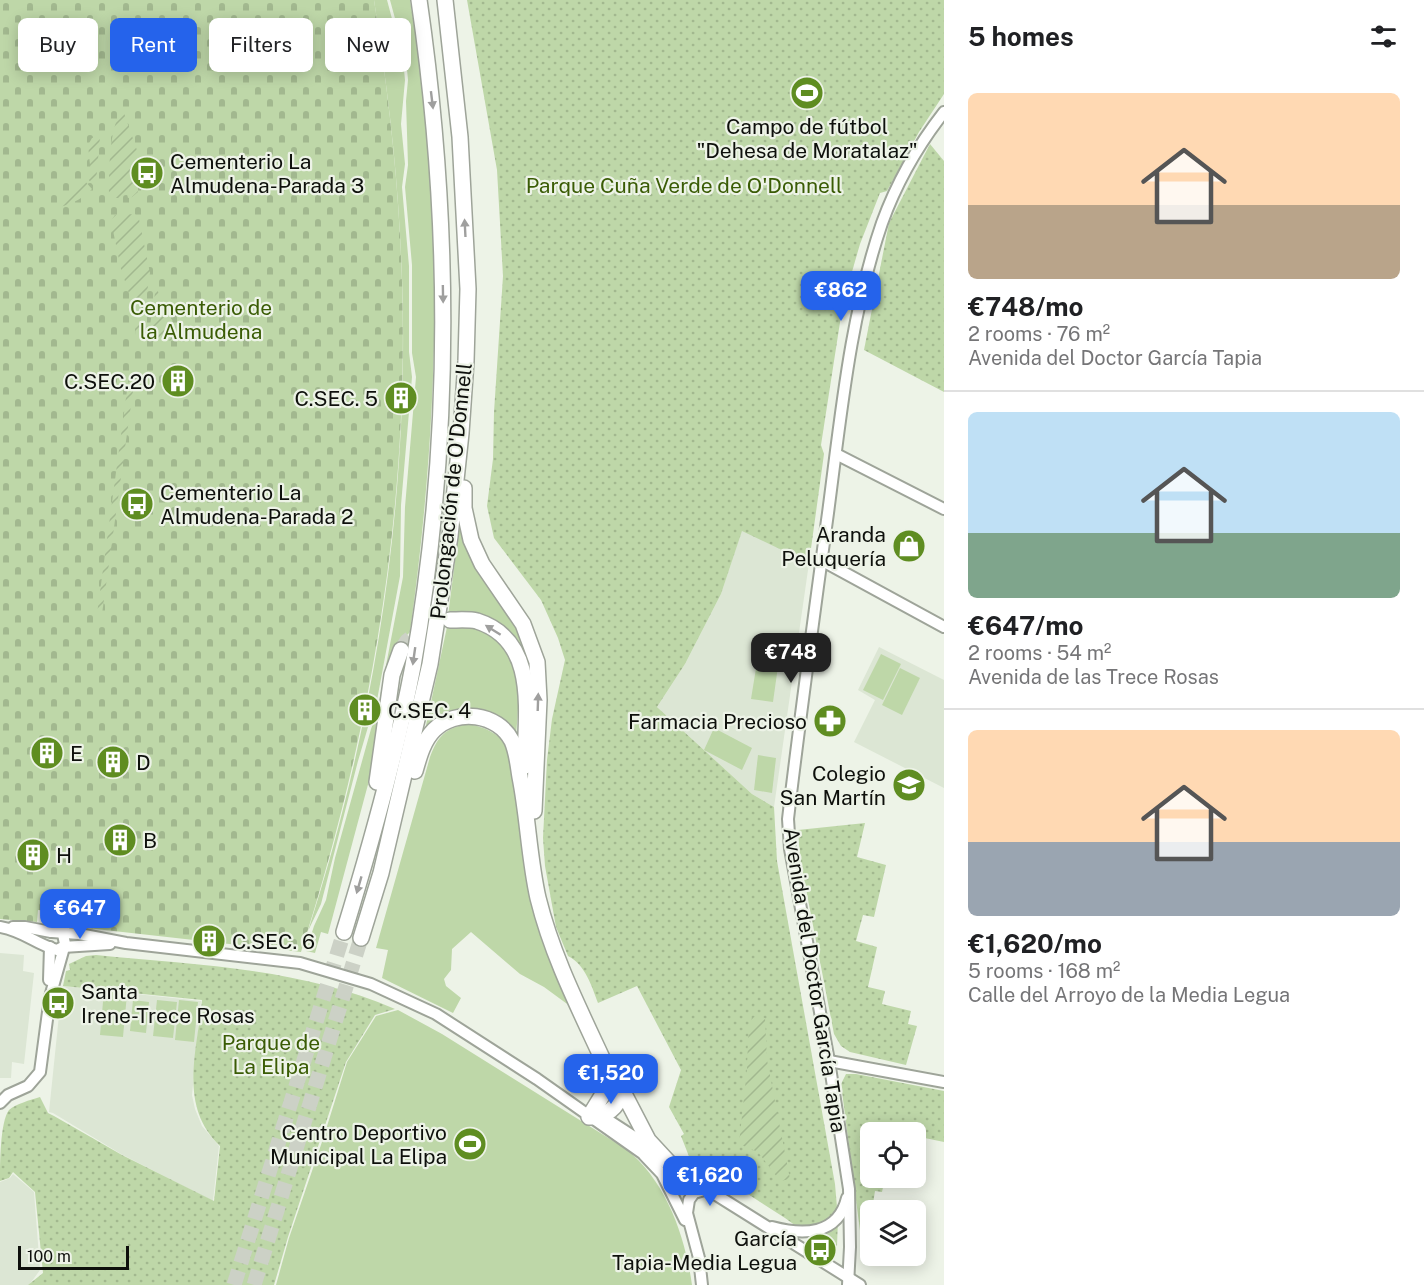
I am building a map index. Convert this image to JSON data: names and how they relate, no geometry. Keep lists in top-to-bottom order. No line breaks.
{"streets":{"highway":["Prolongación de O'Donnell"],"street":["Avenida del Doctor García Tapia"]},"parks":["Parque Cuña Verde de O'Donnell","Cementerio de la Almudena","Parque de La Elipa"],"places":{"sports":["Campo de fútbol \"Dehesa de Moratalaz\"","Centro Deportivo Municipal La Elipa"],"bus stop":["Cementerio La Almudena-Parada 3","Cementerio La Almudena-Parada 2","Santa Irene-Trece Rosas","García Tapia-Media Legua"],"building":["C.SEC.20","C.SEC. 5","C.SEC. 4","E","D","B","H","C.SEC. 6"],"shop":["Aranda Peluquería"],"pharmacy":["Farmacia Precioso"],"school or university":["Colegio San Martín"]},"scale_bar":"100 m","page":{"heading":"5 homes","chip":["Buy","Rent","Filters","New"],"list":[{"name":"€748/mo","note":"2 rooms · 76 m² · Avenida del Doctor García Tapia"},{"name":"€647/mo","note":"2 rooms · 54 m² · Avenida de las Trece Rosas"},{"name":"€1,620/mo","note":"5 rooms · 168 m² · Calle del Arroyo de la Media Legua"}],"price":["€862","€748","€647","€1,520","€1,620"],"scale":"100 m"}}
